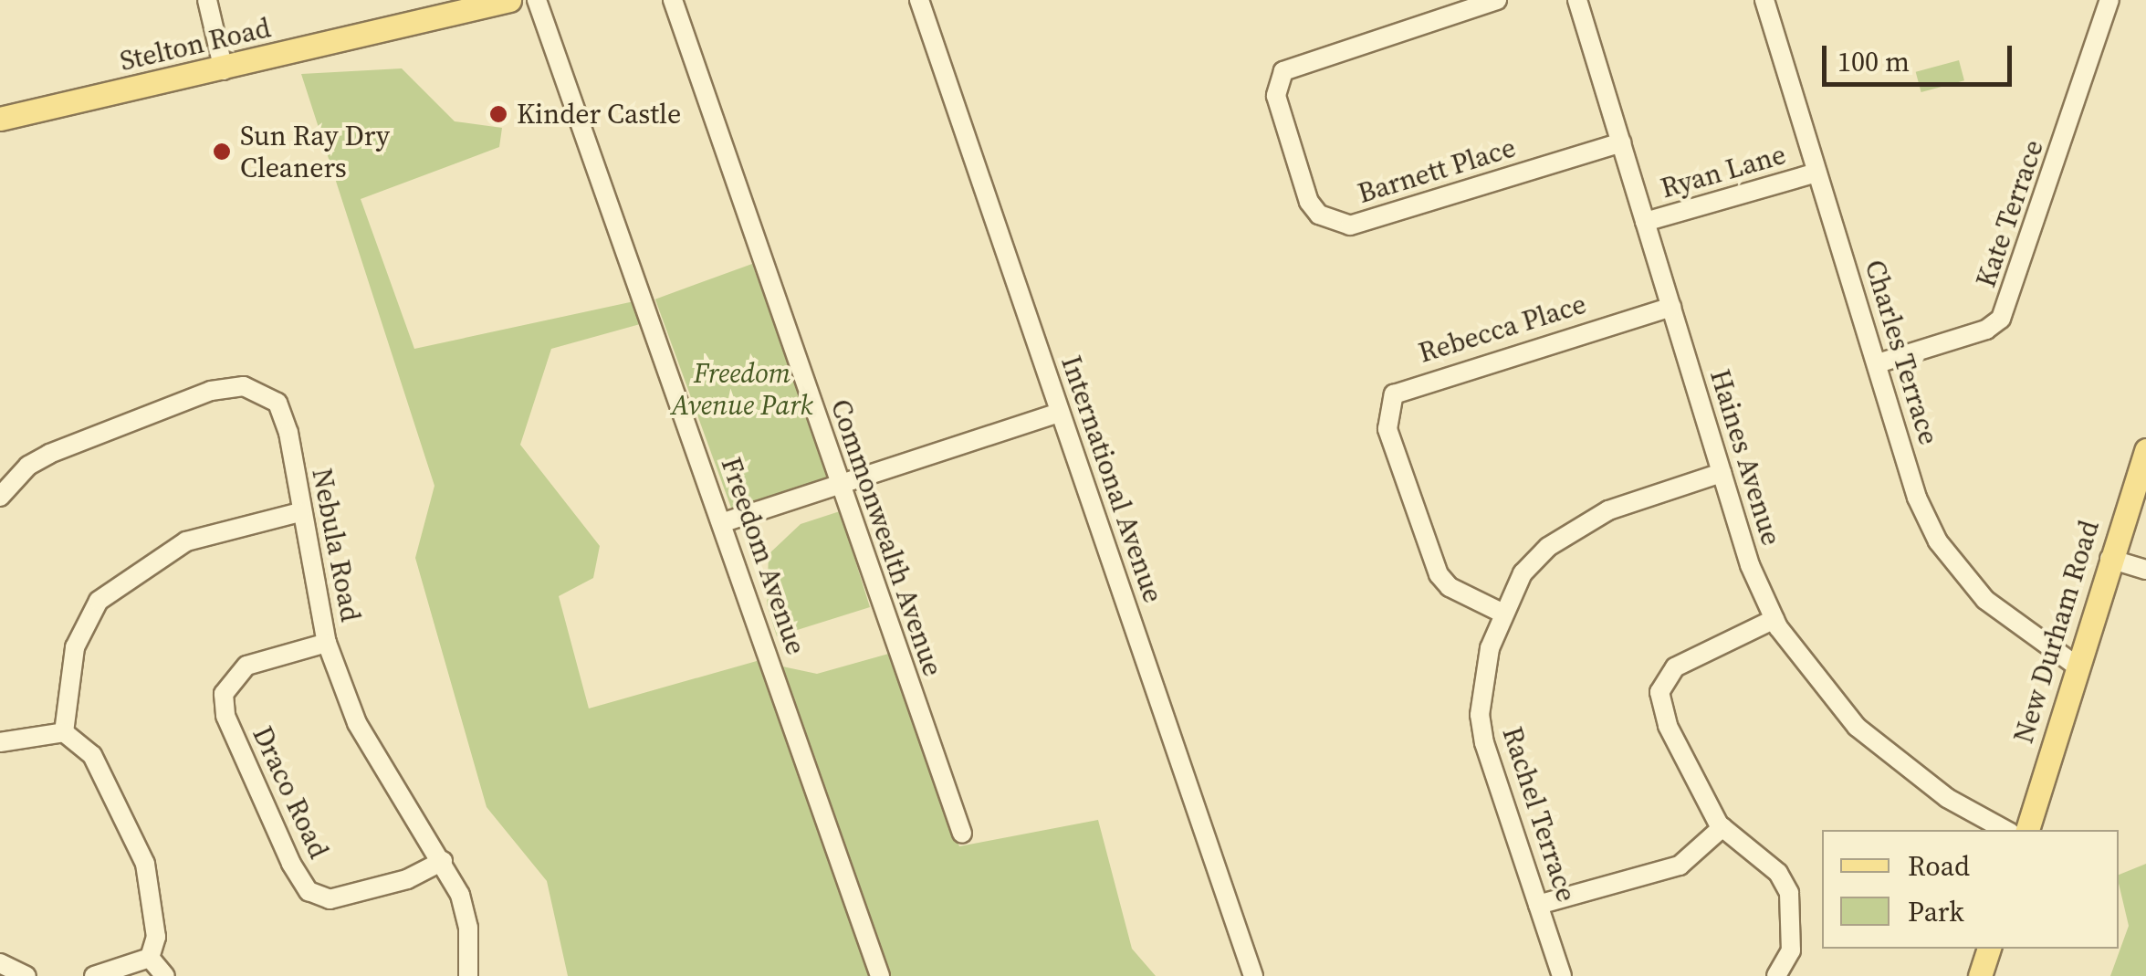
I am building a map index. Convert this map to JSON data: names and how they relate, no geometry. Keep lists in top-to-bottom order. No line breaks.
{"streets":{"main road":["Stelton Road","New Durham Road"],"street":["Barnett Place","Ryan Lane","Kate Terrace","Rebecca Place","Charles Terrace","Haines Avenue","International Avenue","Commonwealth Avenue","Nebula Road","Freedom Avenue","Draco Road","Rachel Terrace"]},"crossings":[["Barnett Place","Haines Avenue"],["Ryan Lane","Charles Terrace"],["Ryan Lane","Haines Avenue"],["Kate Terrace","Charles Terrace"],["Rebecca Place","Haines Avenue"],["Rebecca Place","Rachel Terrace"],["Charles Terrace","New Durham Road"],["Haines Avenue","Rachel Terrace"],["Nebula Road","Draco Road"]],"parks":["Freedom Avenue Park"],"places":["Kinder Castle","Sun Ray Dry Cleaners"],"legend":["Road","Park"],"scale_bar":"100 m"}
